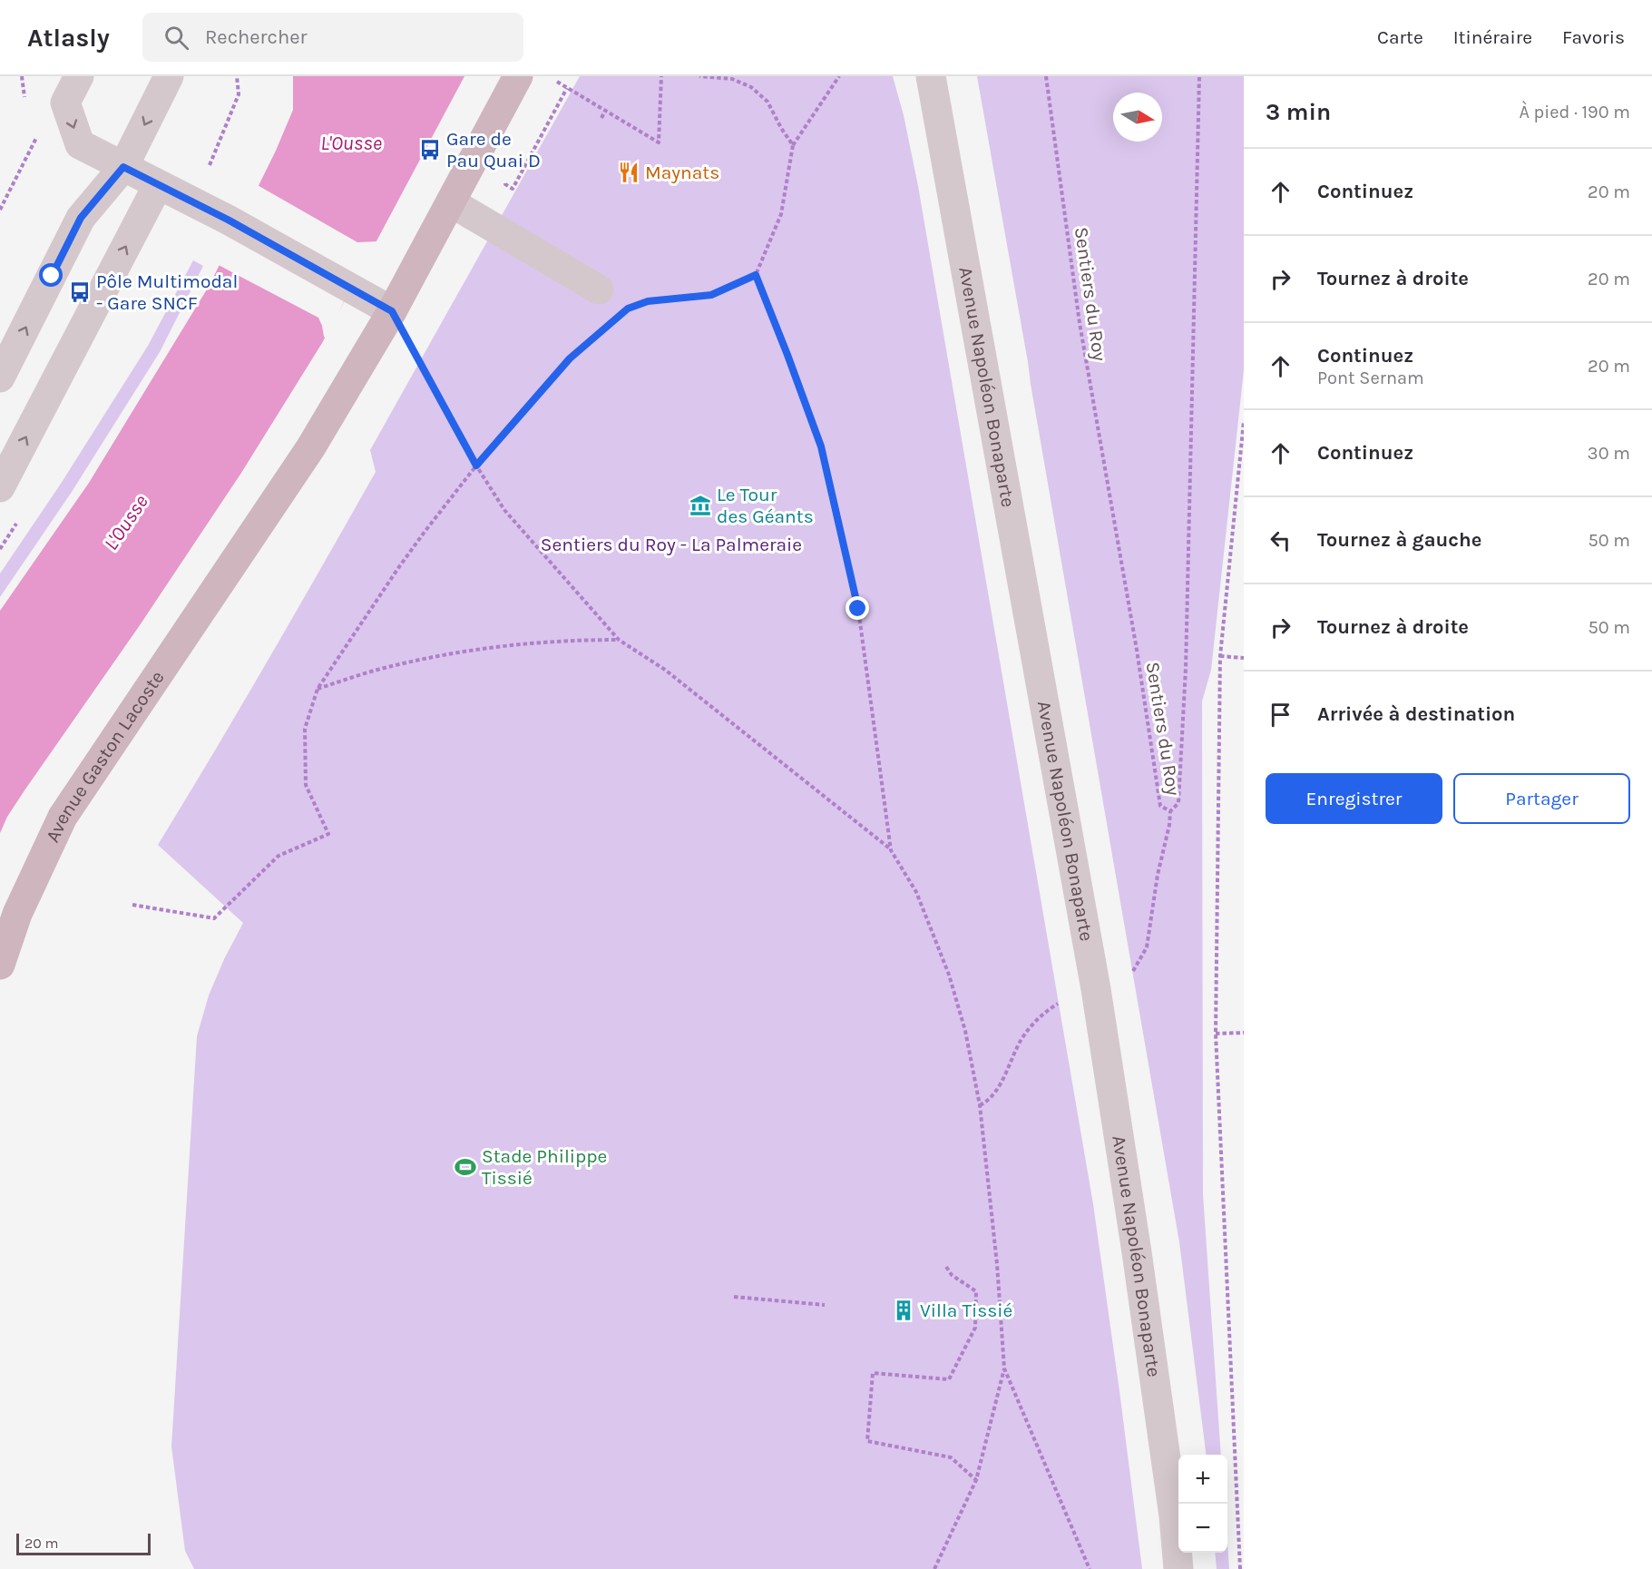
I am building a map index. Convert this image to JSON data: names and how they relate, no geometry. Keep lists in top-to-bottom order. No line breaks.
{"streets":{"main road":["Avenue Gaston Lacoste"],"street":["Avenue Napoléon Bonaparte"],"path":["Sentiers du Roy"]},"water":["L'Ousse"],"parks":["Sentiers du Roy - La Palmeraie"],"places":{"bus stop":["Gare de Pau Quai D","Pôle Multimodal - Gare SNCF"],"restaurant":["Maynats"],"museum":["Le Tour des Géants"],"sports":["Stade Philippe Tissié"],"building":["Villa Tissié"]},"scale_bar":"20 m","north":"right","page":{"header":"Atlasly","search":"Rechercher","nav":["Carte","Itinéraire","Favoris"],"heading":["3 min","À pied · 190 m"],"list":[["Continuez","20 m"],["Tournez à droite","20 m"],["Continuez","Pont Sernam","20 m"],["Continuez","30 m"],["Tournez à gauche","50 m"],["Tournez à droite","50 m"],"Arrivée à destination"],"buttons":["Enregistrer","Partager"],"map_buttons":["+","−"],"scale":"20 m"}}
